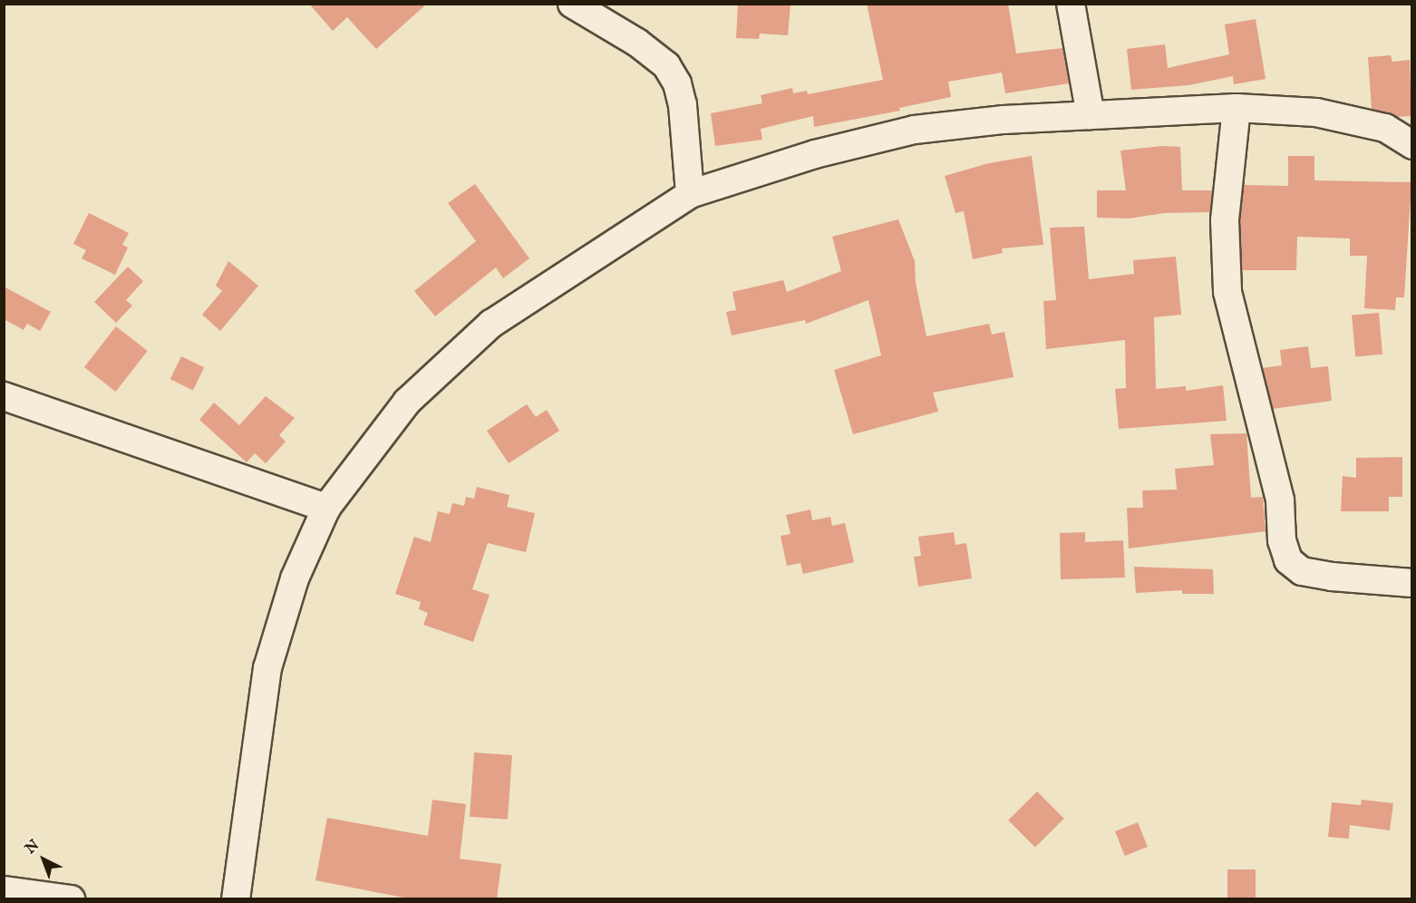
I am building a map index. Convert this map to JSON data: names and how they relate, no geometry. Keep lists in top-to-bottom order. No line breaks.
{"north":"top left"}
